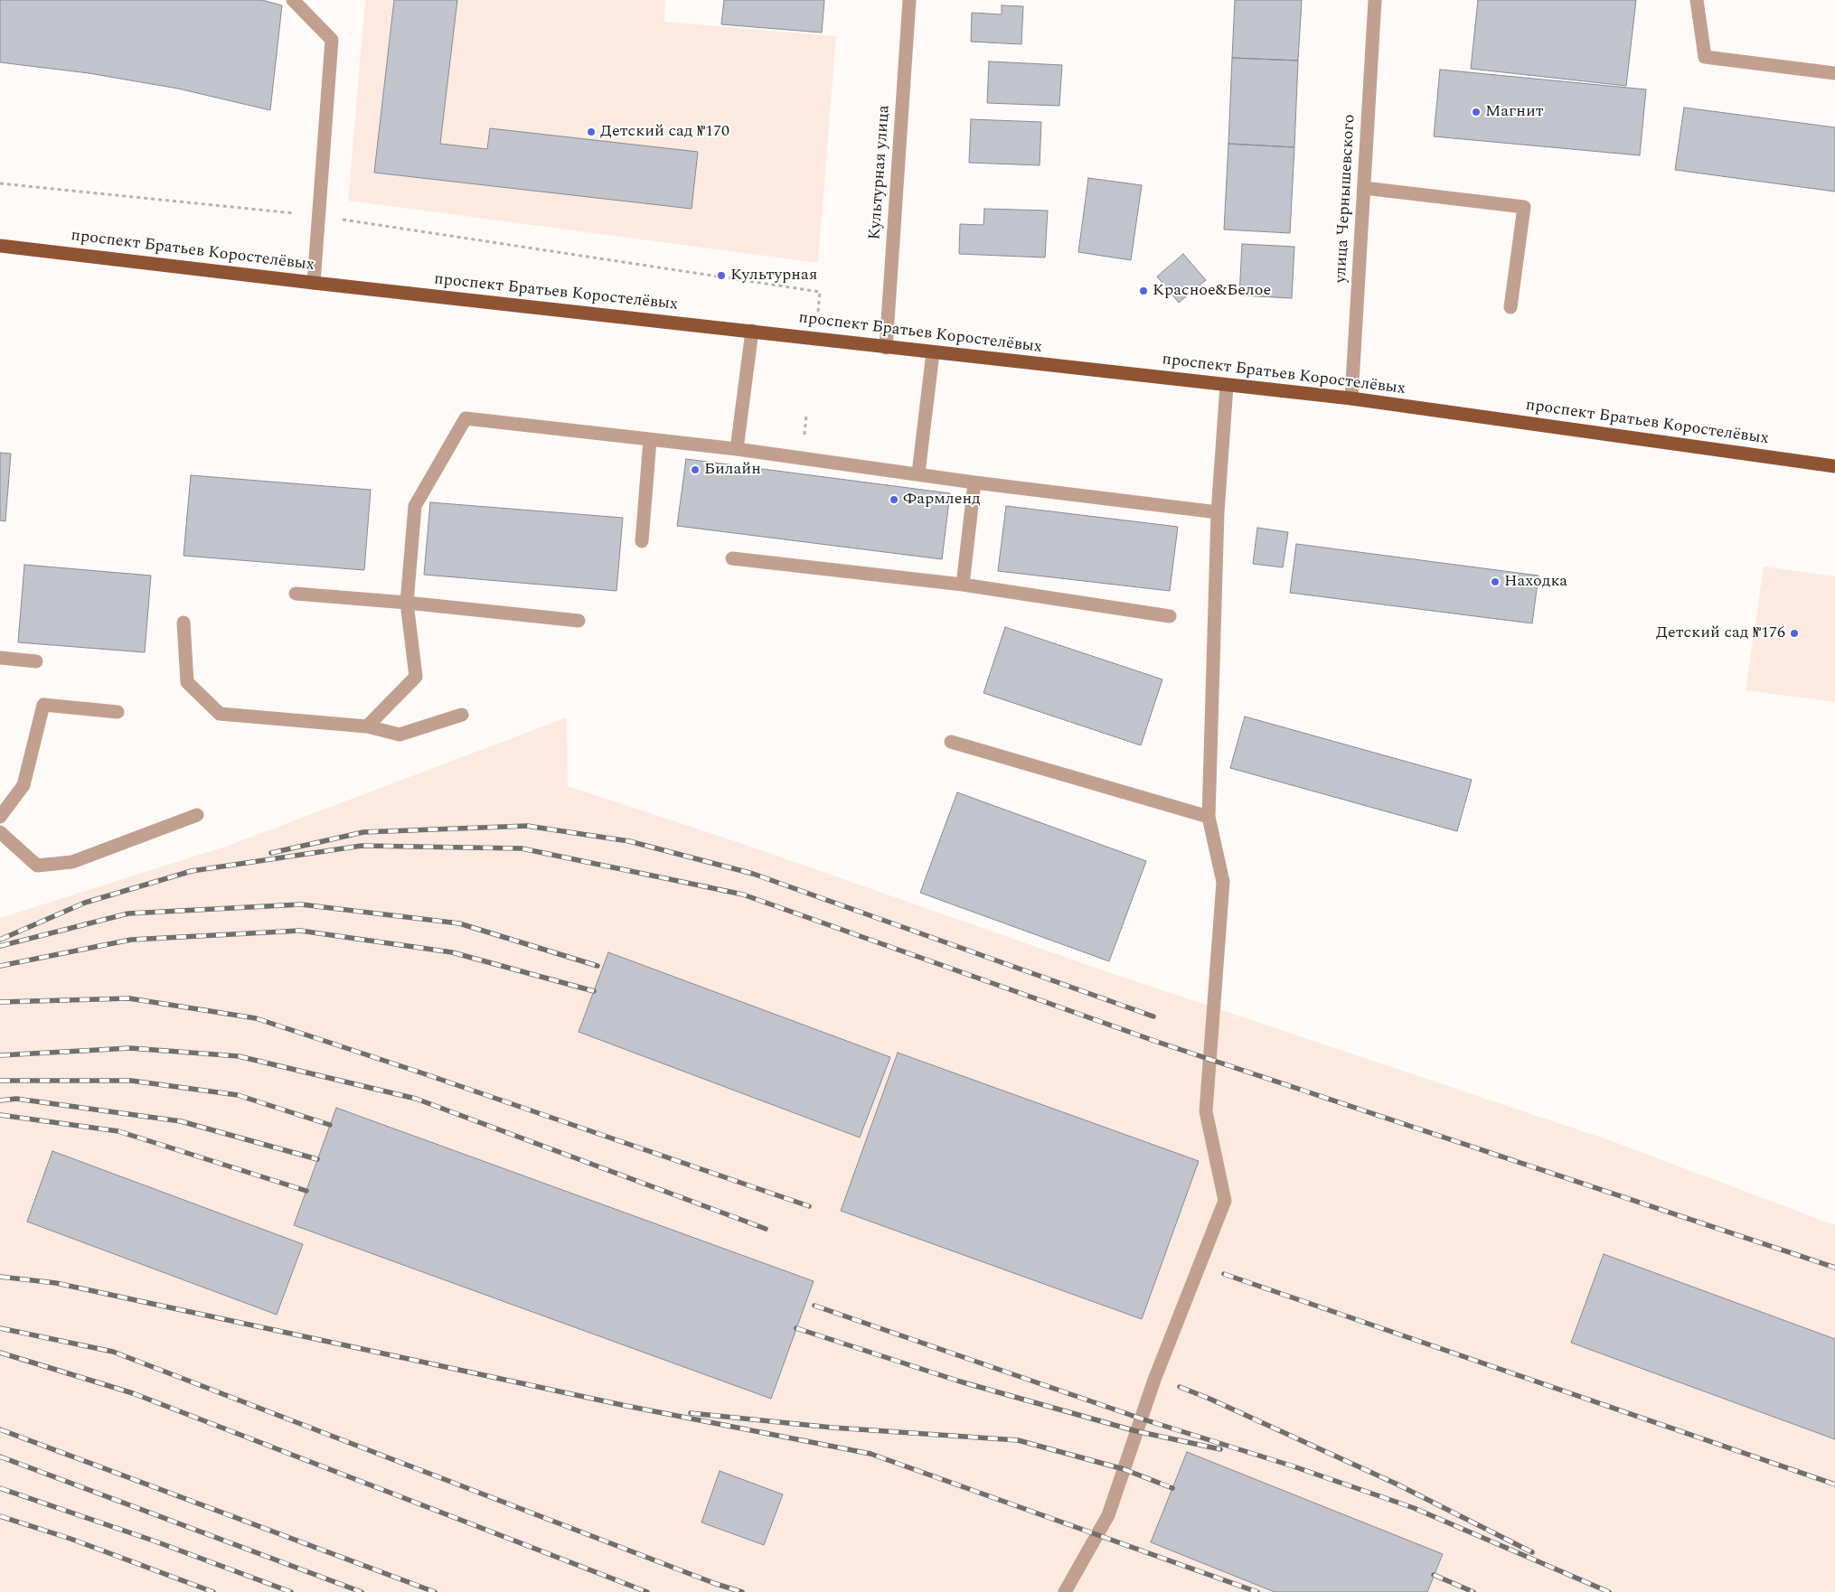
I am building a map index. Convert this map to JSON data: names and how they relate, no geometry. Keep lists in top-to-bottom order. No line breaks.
{"streets":{"main road":["проспект Братьев Коростелёвых"],"street":["Культурная улица","улица Чернышевского"]},"crossings":[["Культурная улица","проспект Братьев Коростелёвых"],["улица Чернышевского","проспект Братьев Коростелёвых"]],"places":["Магнит","Детский сад №170","Культурная","Красное&Белое","Билайн","Фармленд","Находка","Детский сад №176"]}
